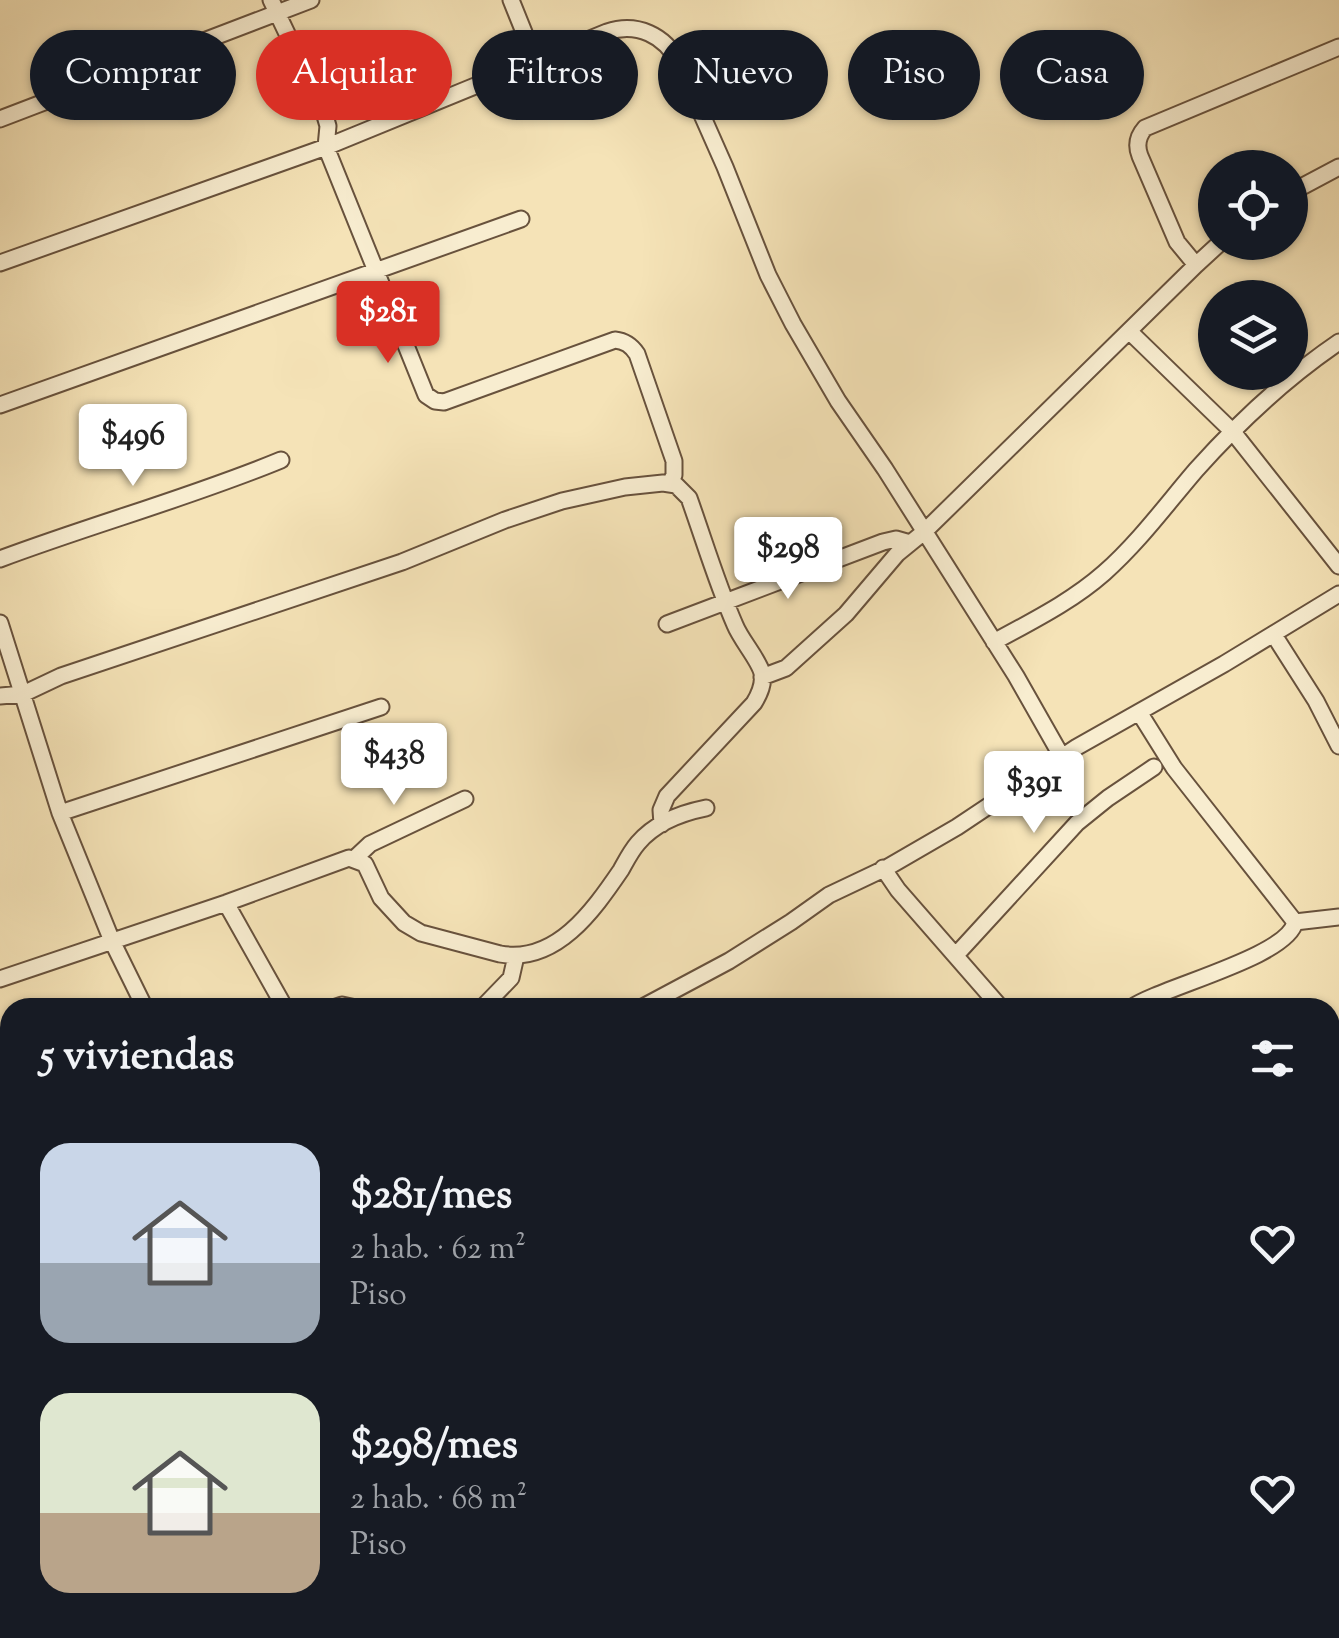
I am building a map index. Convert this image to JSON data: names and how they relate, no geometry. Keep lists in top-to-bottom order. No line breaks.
{"page":{"chip":["Comprar","Alquilar","Filtros","Nuevo","Piso","Casa"],"price":["$281","$496","$298","$438","$391"],"heading":"5 viviendas","list":[{"name":"$281/mes","note":"2 hab. · 62 m² · Piso"},{"name":"$298/mes","note":"2 hab. · 68 m² · Piso"}]}}
